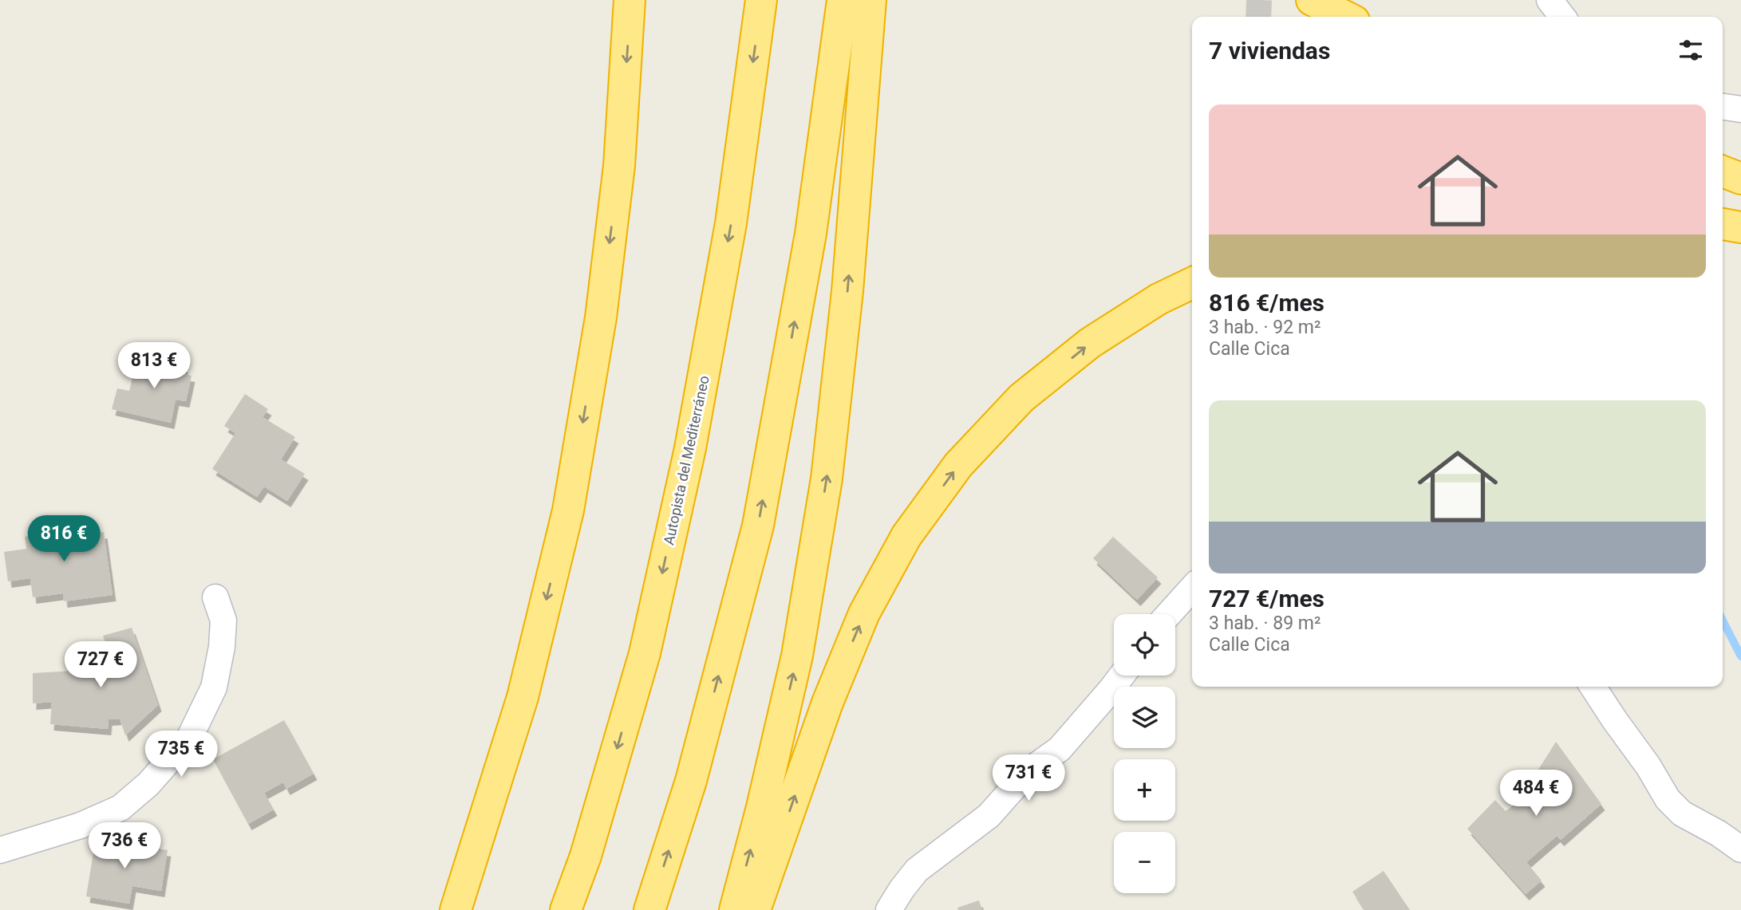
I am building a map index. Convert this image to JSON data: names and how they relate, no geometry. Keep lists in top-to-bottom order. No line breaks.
{"streets":{"highway":["Autopista del Mediterráneo"]},"page":{"heading":"7 viviendas","list":[{"name":"816 €/mes","note":"3 hab. · 92 m² · Calle Cica"},{"name":"727 €/mes","note":"3 hab. · 89 m² · Calle Cica"}],"price":["813 €","816 €","727 €","735 €","731 €","484 €","736 €"],"map_buttons":["+","−"]}}
